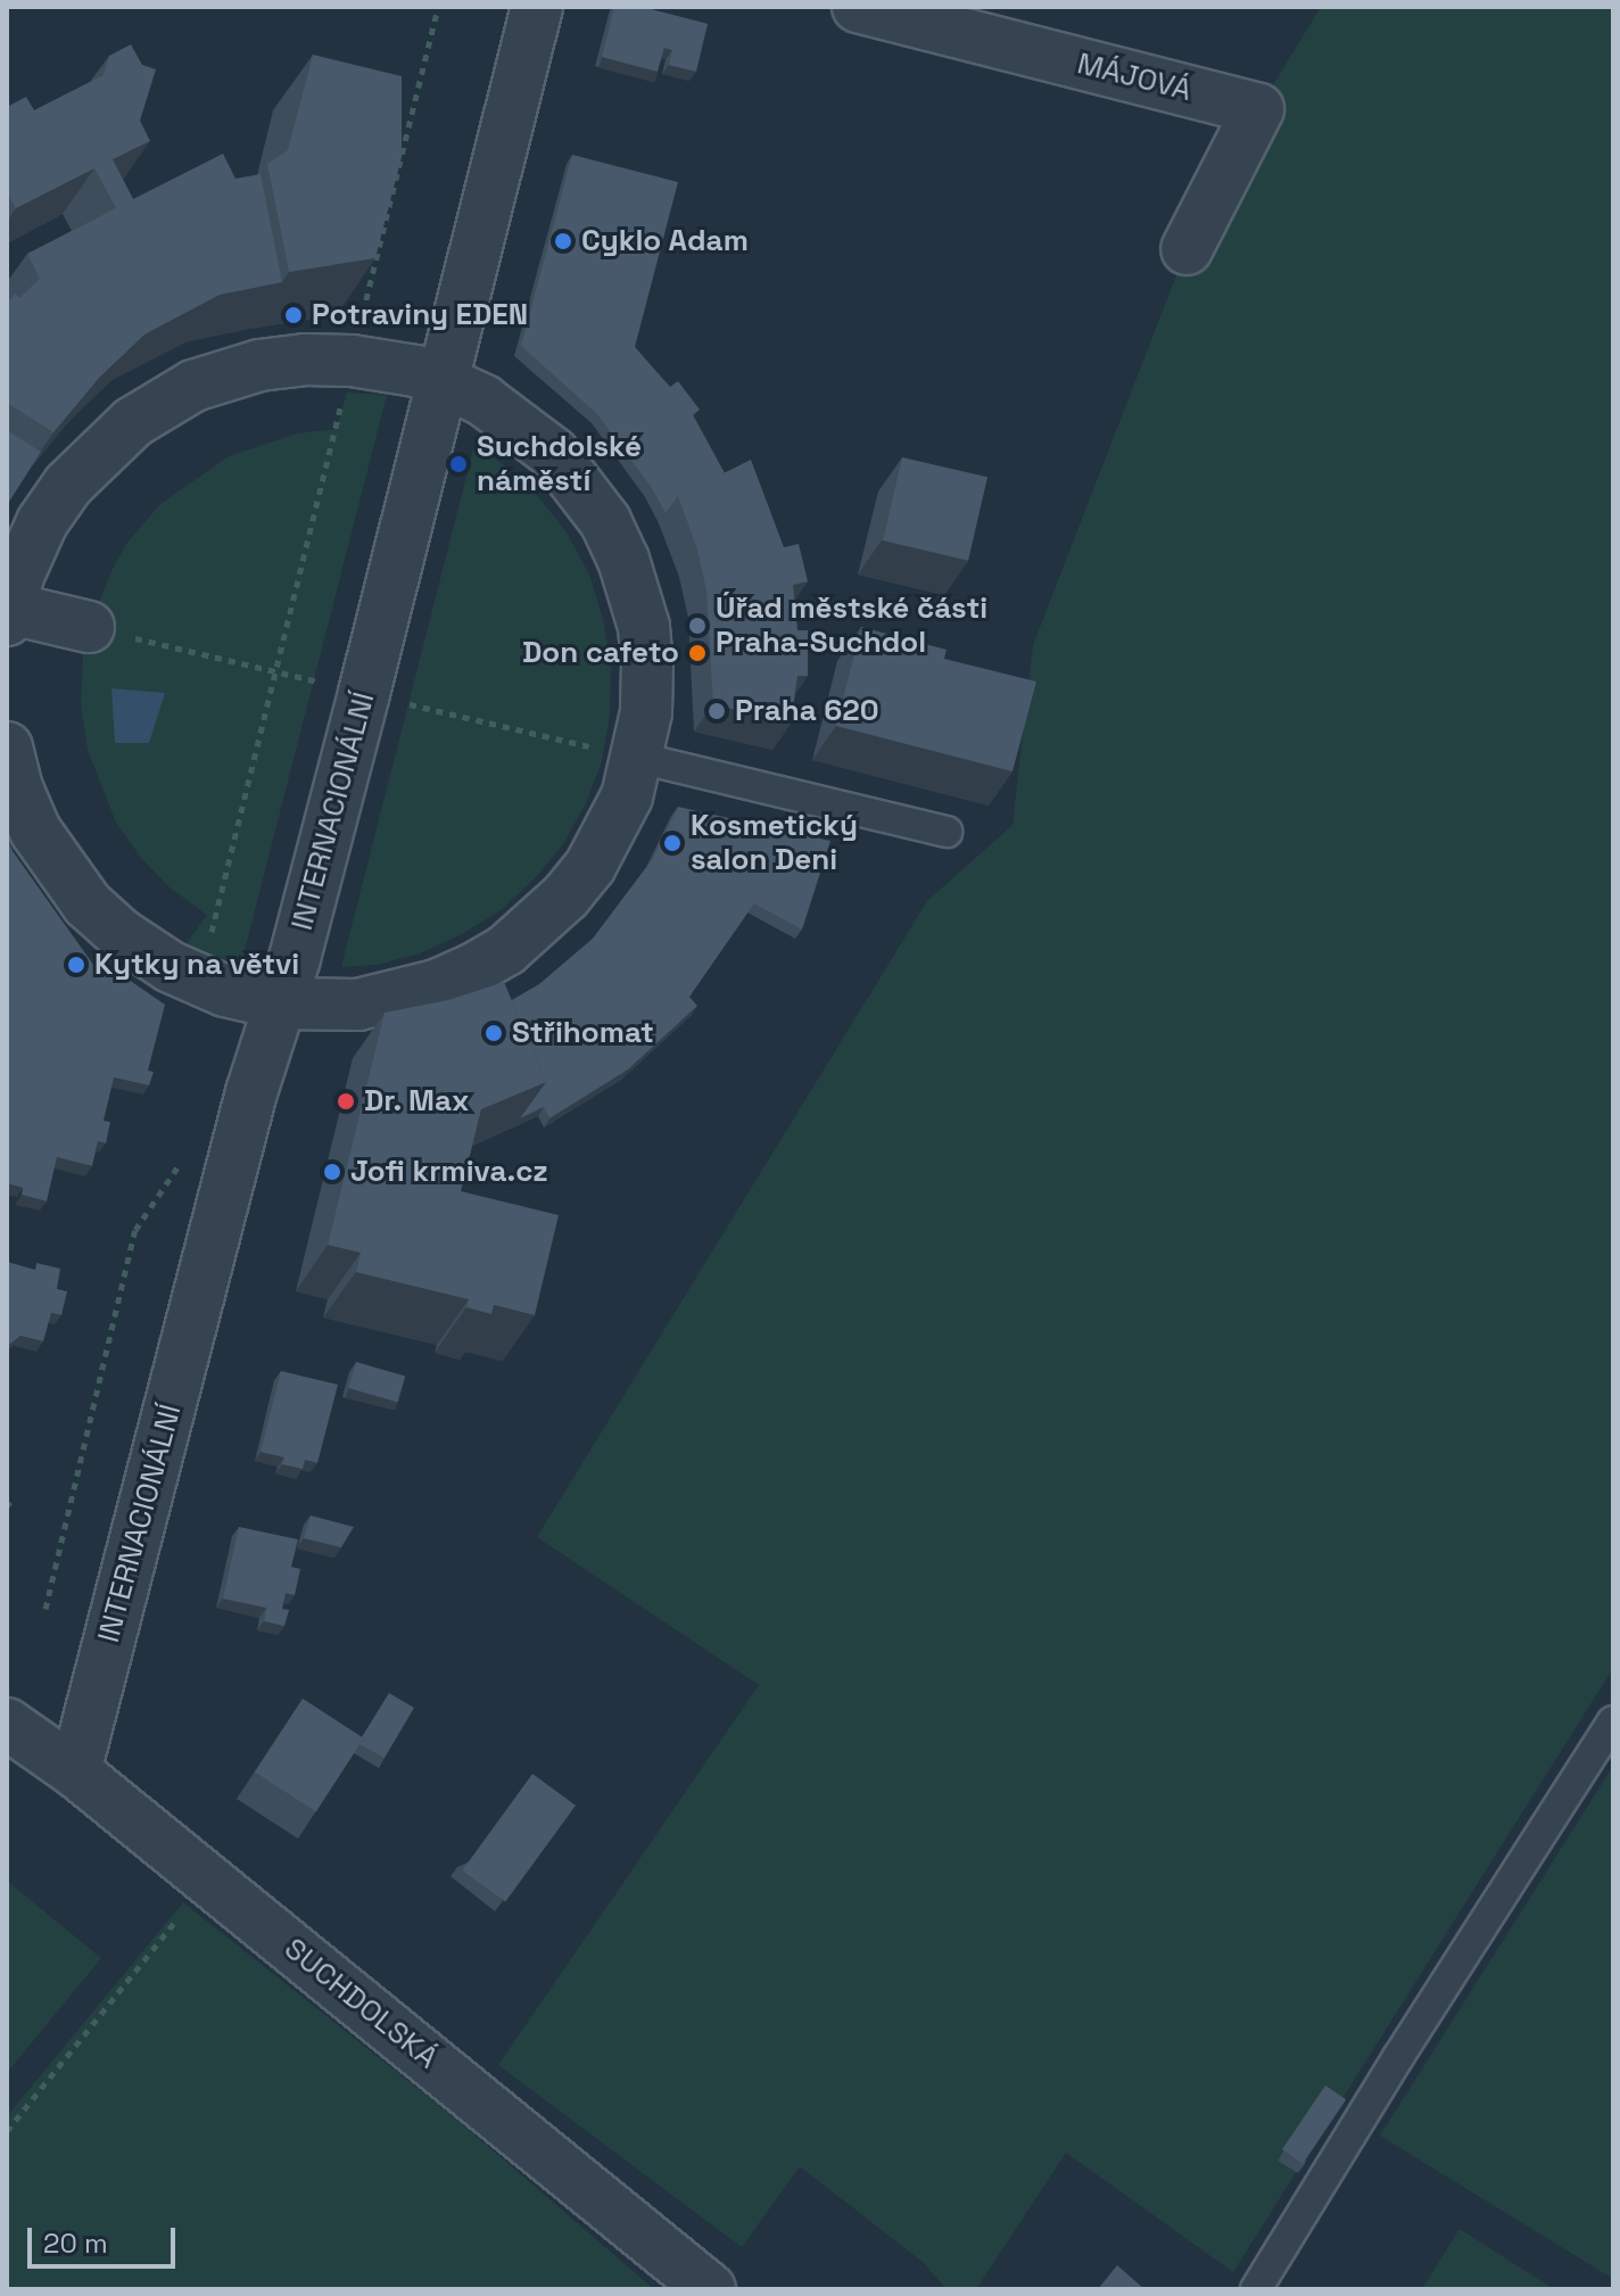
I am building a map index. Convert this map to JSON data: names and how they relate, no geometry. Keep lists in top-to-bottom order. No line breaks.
{"streets":{"street":["MÁJOVÁ","INTERNACIONÁLNÍ","SUCHDOLSKÁ"]},"crossings":[["INTERNACIONÁLNÍ","SUCHDOLSKÁ"]],"places":["Cyklo Adam","Potraviny EDEN","Suchdolské náměstí","Úřad městské části Praha-Suchdol","Don cafeto","Praha 620","Kosmetický salon Deni","Kytky na větvi","Střihomat","Dr. Max","Jofi krmiva.cz"],"scale_bar":"20 m"}
